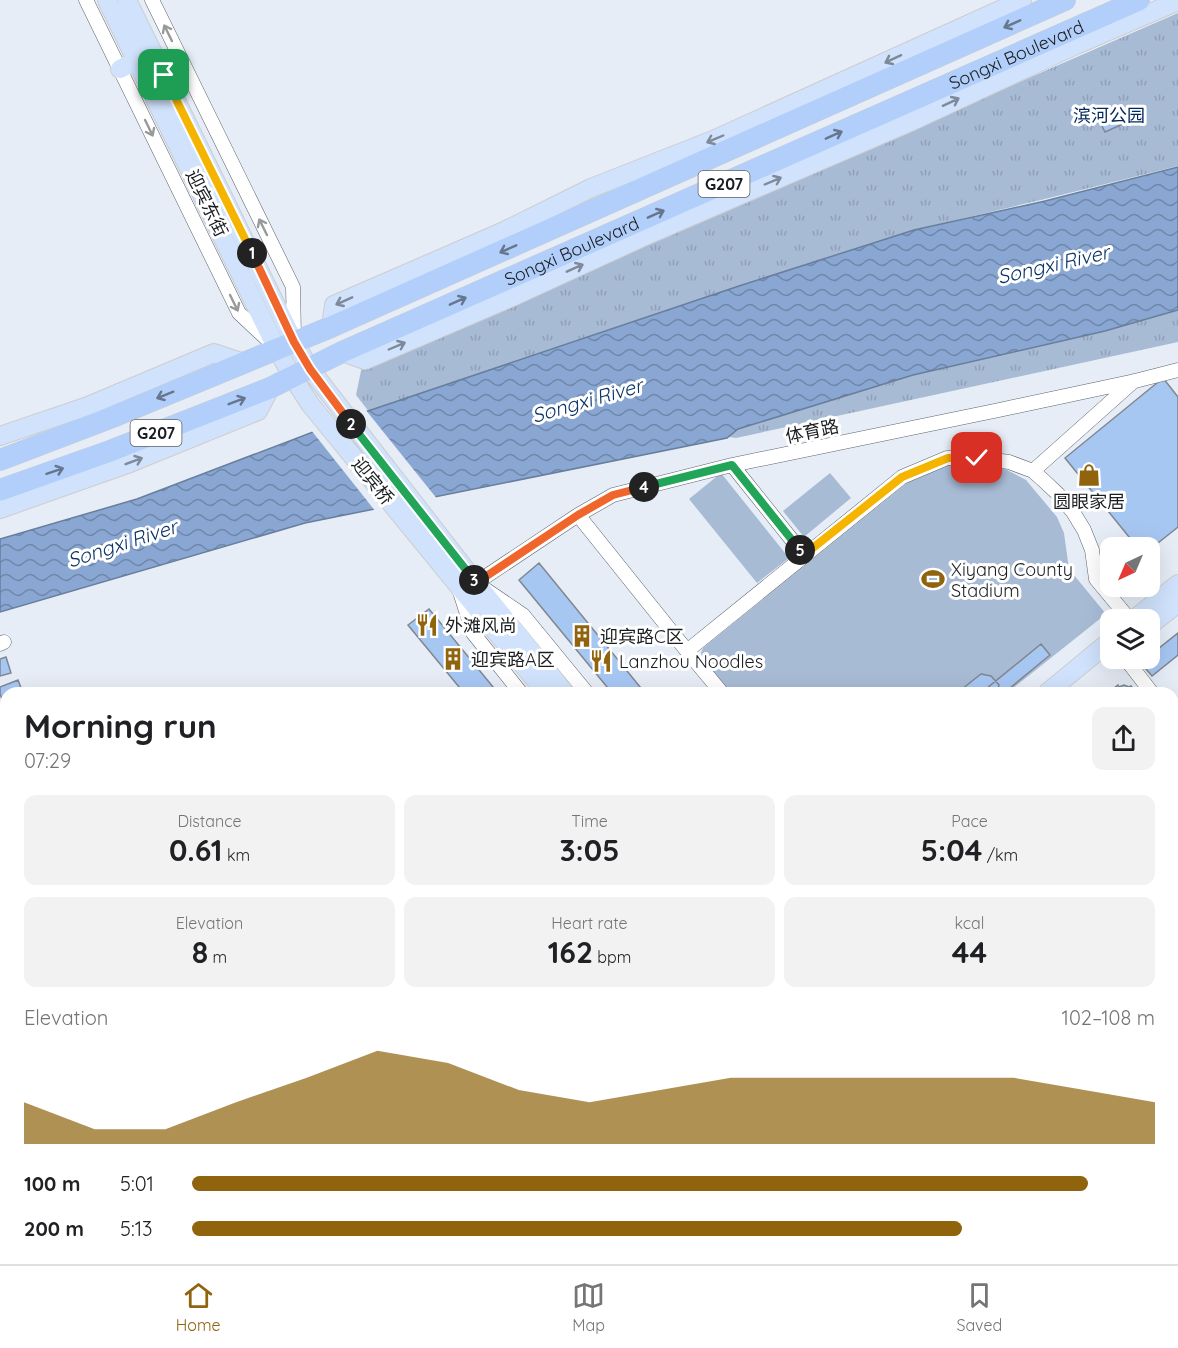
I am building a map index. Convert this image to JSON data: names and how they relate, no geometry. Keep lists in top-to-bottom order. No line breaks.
{"streets":{"highway":["Songxi Boulevard","G207"],"main road":["迎宾东街","迎宾桥"],"street":["体育路"]},"crossings":[["Songxi Boulevard","迎宾东街"],["迎宾东街","迎宾桥"]],"water":["Songxi River"],"parks":["滨河公园"],"places":{"shop":["圆眼家居"],"sports":["Xiyang County Stadium"],"restaurant":["外滩风尚","Lanzhou Noodles"],"building":["迎宾路C区","迎宾路A区"]},"north":"bottom left","page":{"pins":["1","2","4","5","3"],"heading":["Morning run","07:29"],"stats":[["Distance","0.61 km"],["Time","3:05"],["Pace","5:04 /km"],["Elevation","8 m"],["Heart rate","162 bpm"],["kcal","44"]],"chart":["Elevation","102–108 m"],"list":[{"name":"100 m","note":"5:01"},{"name":"200 m","note":"5:13"}],"tabs":["Home","Map","Saved"]}}
